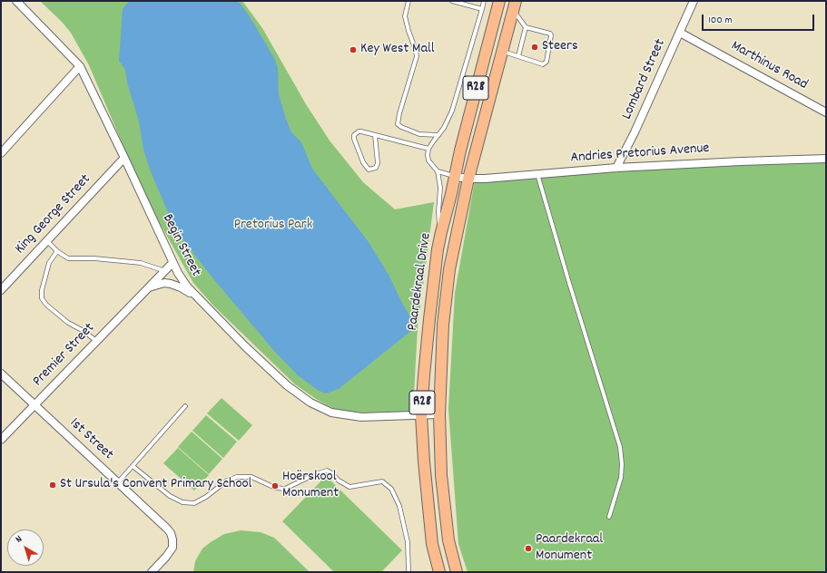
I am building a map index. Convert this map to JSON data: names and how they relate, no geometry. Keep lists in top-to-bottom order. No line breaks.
{"streets":{"main road":["R28","Paardekraal Drive"],"street":["Marthinus Road","Lombard Street","Andries Pretorius Avenue","King George Street","Begin Street","Premier Street","1st Street"]},"crossings":[["Marthinus Road","Lombard Street"],["Lombard Street","Andries Pretorius Avenue"],["Andries Pretorius Avenue","Paardekraal Drive"],["King George Street","Begin Street"],["Begin Street","Paardekraal Drive"],["Begin Street","Premier Street"],["Premier Street","1st Street"]],"parks":["Pretorius Park"],"places":["Steers","Key West Mall","St Ursula's Convent Primary School","Hoërskool Monument","Paardekraal Monument"],"scale_bar":"100 m","north":"top left"}
